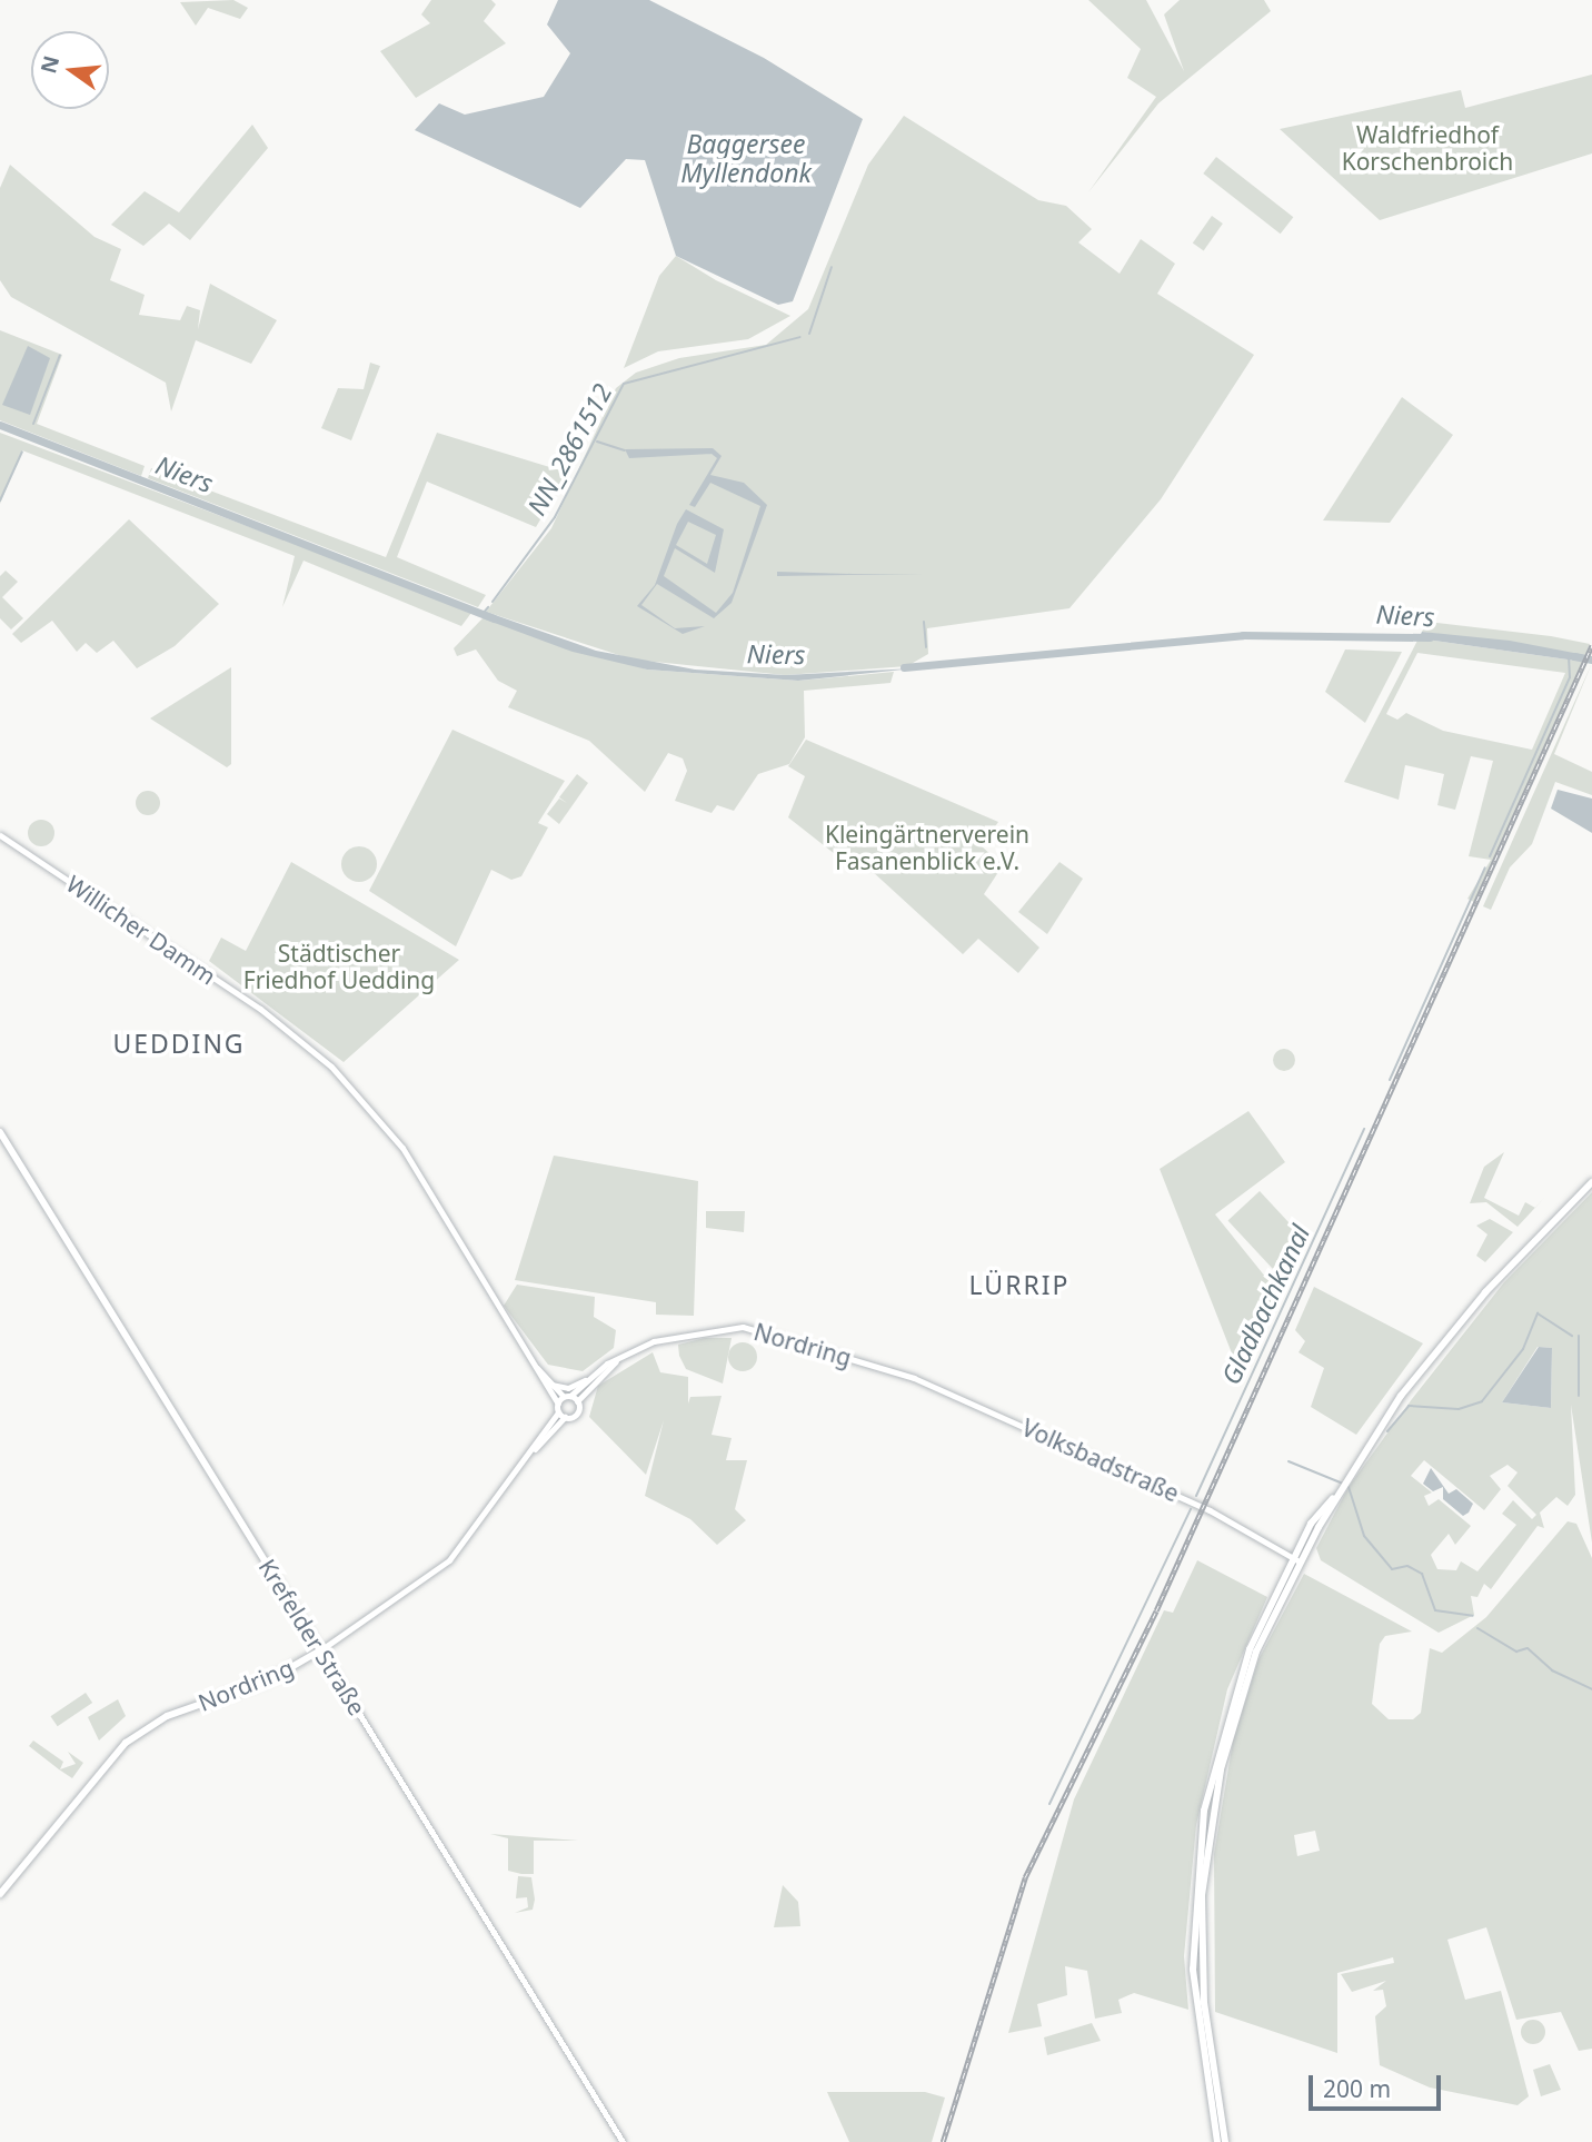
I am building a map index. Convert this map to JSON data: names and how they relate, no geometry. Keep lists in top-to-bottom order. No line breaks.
{"streets":{"main road":["Willicher Damm","Nordring","Volksbadstraße","Krefelder Straße"]},"crossings":[["Willicher Damm","Nordring"],["Nordring","Volksbadstraße"],["Nordring","Krefelder Straße"]],"districts":["UEDDING","LÜRRIP"],"water":["Baggersee Myllendonk","NN_2861512","Niers","Gladbachkanal"],"parks":["Waldfriedhof Korschenbroich","Kleingärtnerverein Fasanenblick e.V.","Städtischer Friedhof Uedding"],"scale_bar":"200 m","north":"left"}
